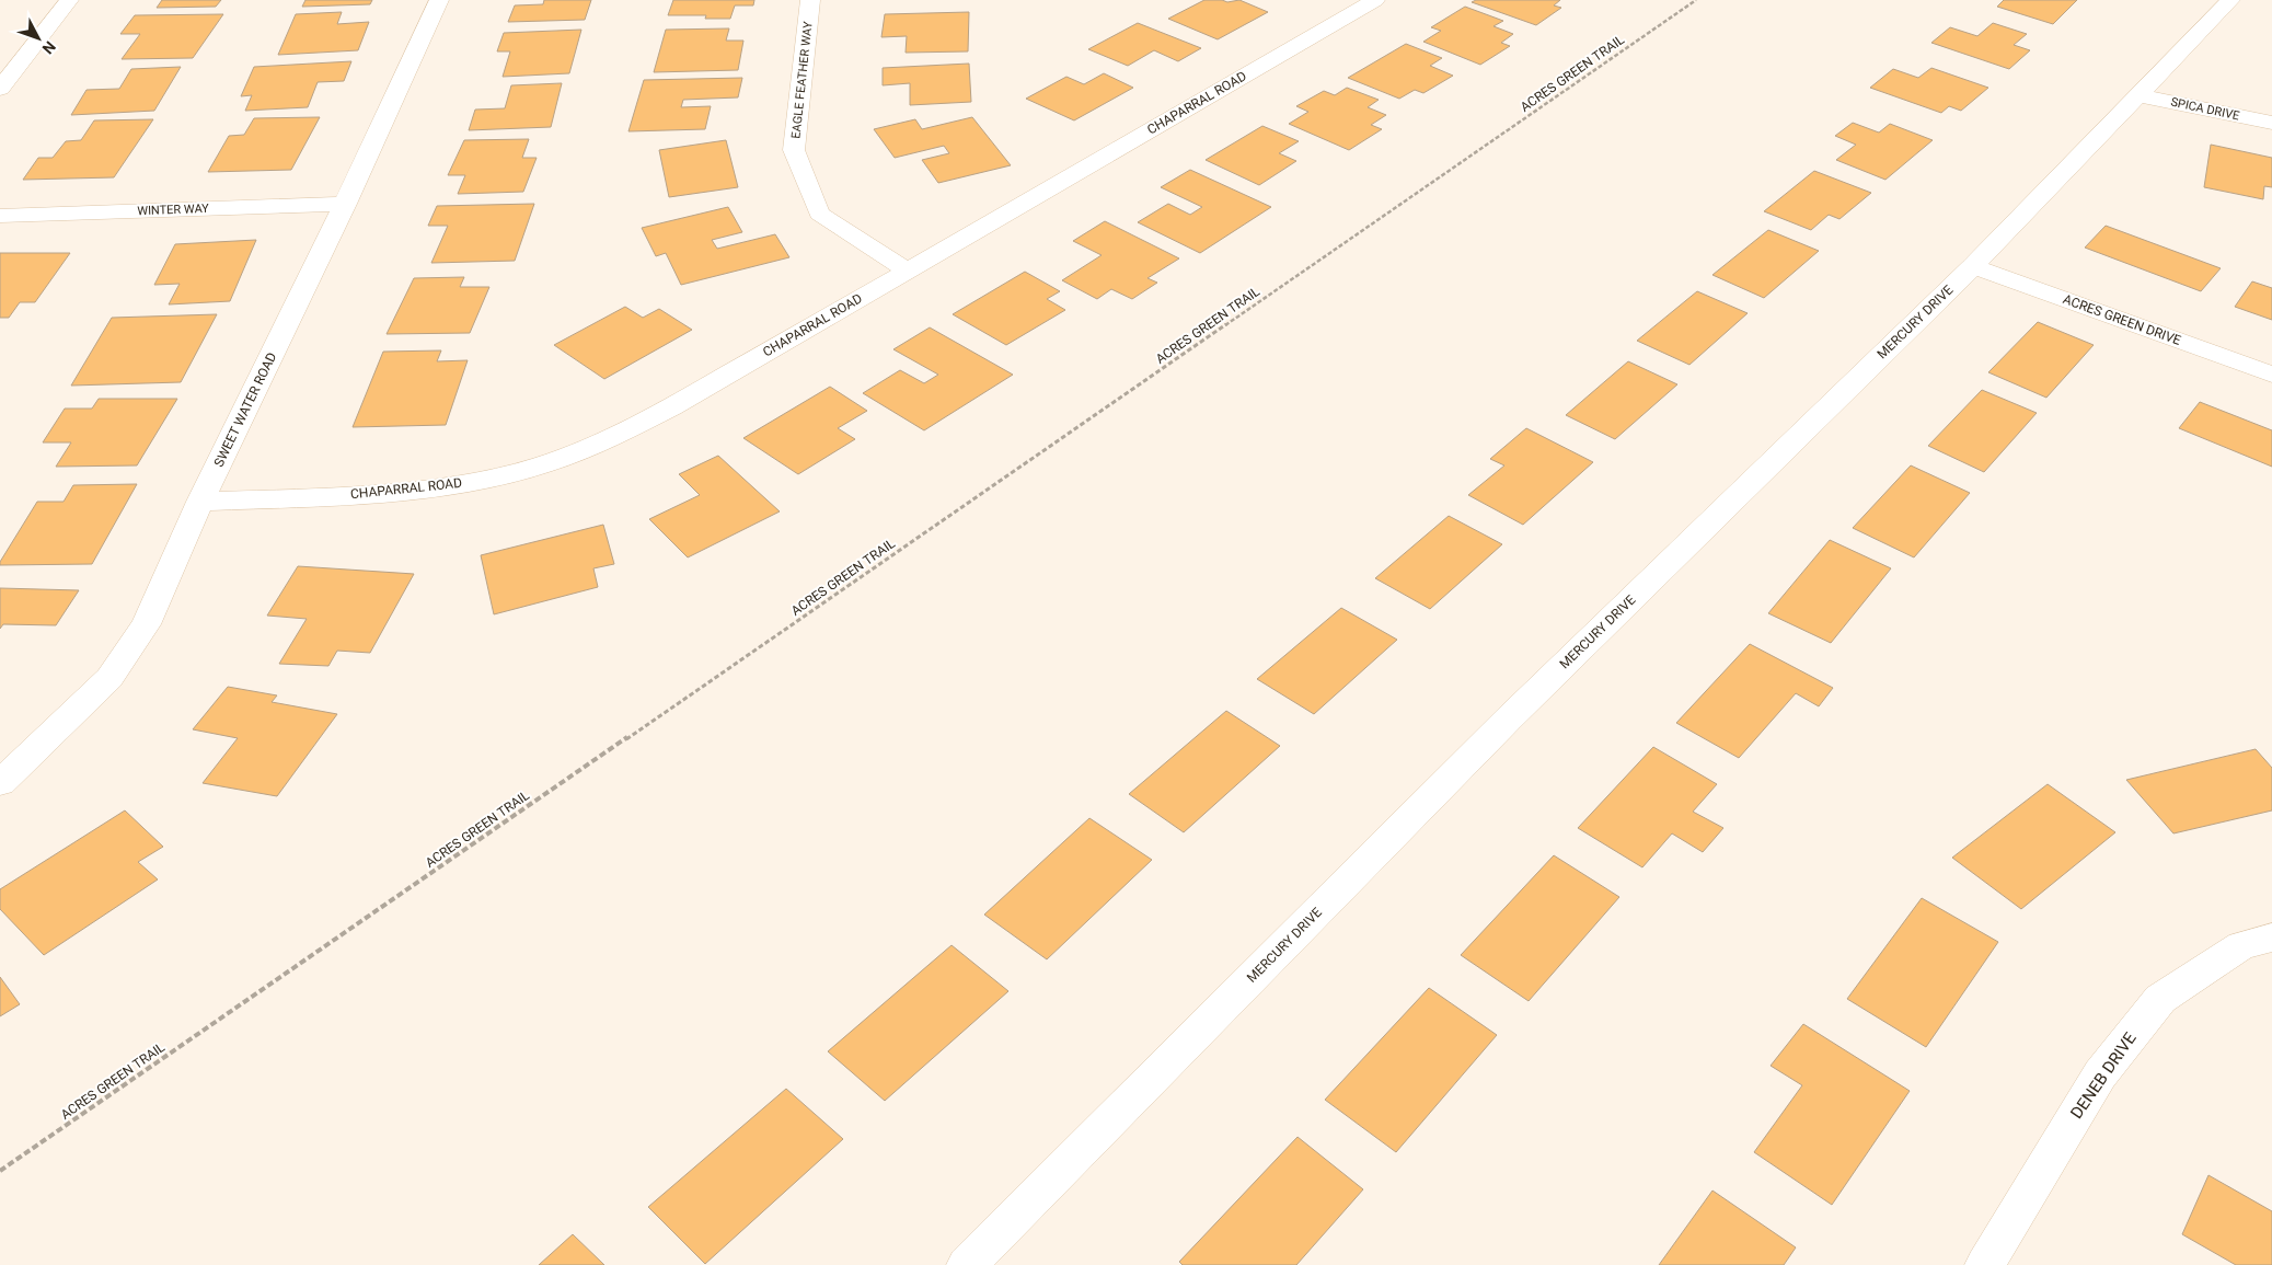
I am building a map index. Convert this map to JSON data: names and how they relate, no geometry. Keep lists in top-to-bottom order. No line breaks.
{"streets":{"street":["EAGLE FEATHER WAY","CHAPARRAL ROAD","SPICA DRIVE","WINTER WAY","ACRES GREEN DRIVE","MERCURY DRIVE","SWEET WATER ROAD","DENEB DRIVE"],"path":["ACRES GREEN TRAIL"]},"crossings":[["EAGLE FEATHER WAY","CHAPARRAL ROAD"],["CHAPARRAL ROAD","SWEET WATER ROAD"],["SPICA DRIVE","MERCURY DRIVE"],["WINTER WAY","SWEET WATER ROAD"],["ACRES GREEN DRIVE","MERCURY DRIVE"]],"north":"bottom right"}
